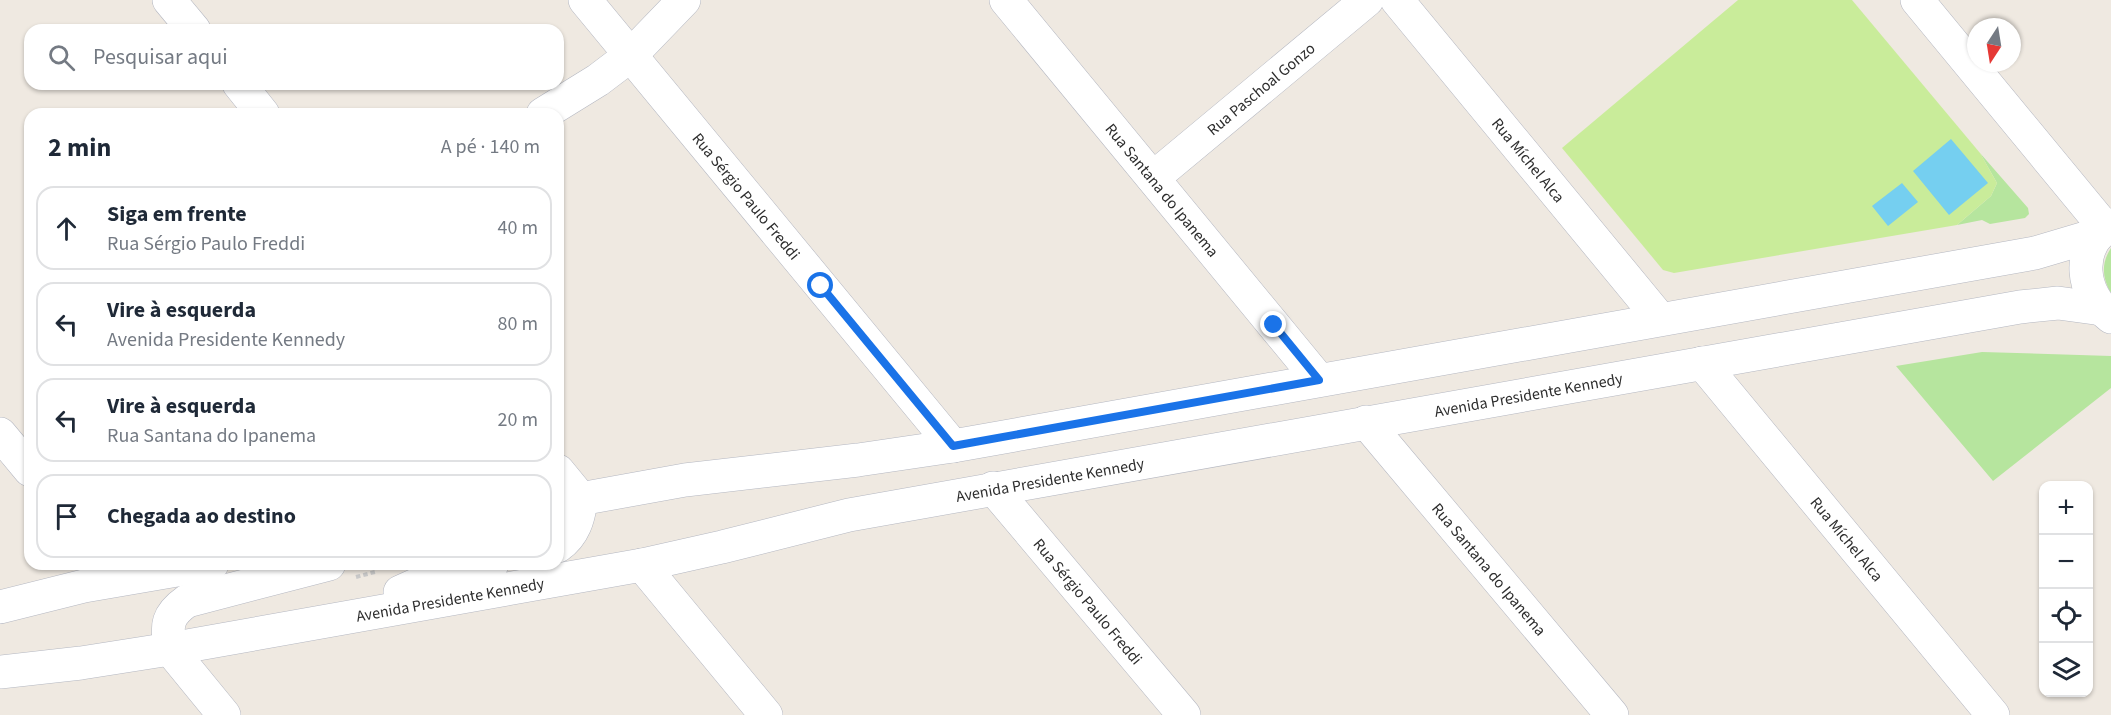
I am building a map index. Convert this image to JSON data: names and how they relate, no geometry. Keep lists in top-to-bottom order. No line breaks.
{"streets":{"main road":["Rua Paschoal Gonzo","Rua Míchel Alca","Rua Santana do Ipanema","Rua Sérgio Paulo Freddi","Avenida Presidente Kennedy"]},"crossings":[["Rua Paschoal Gonzo","Rua Santana do Ipanema"],["Rua Míchel Alca","Avenida Presidente Kennedy"],["Rua Santana do Ipanema","Avenida Presidente Kennedy"],["Rua Sérgio Paulo Freddi","Avenida Presidente Kennedy"]],"north":"bottom","page":{"search":"Pesquisar aqui","heading":["2 min","A pé · 140 m"],"list":[["Siga em frente","Rua Sérgio Paulo Freddi","40 m"],["Vire à esquerda","Avenida Presidente Kennedy","80 m"],["Vire à esquerda","Rua Santana do Ipanema","20 m"],"Chegada ao destino"],"map_buttons":["+","−"]}}
